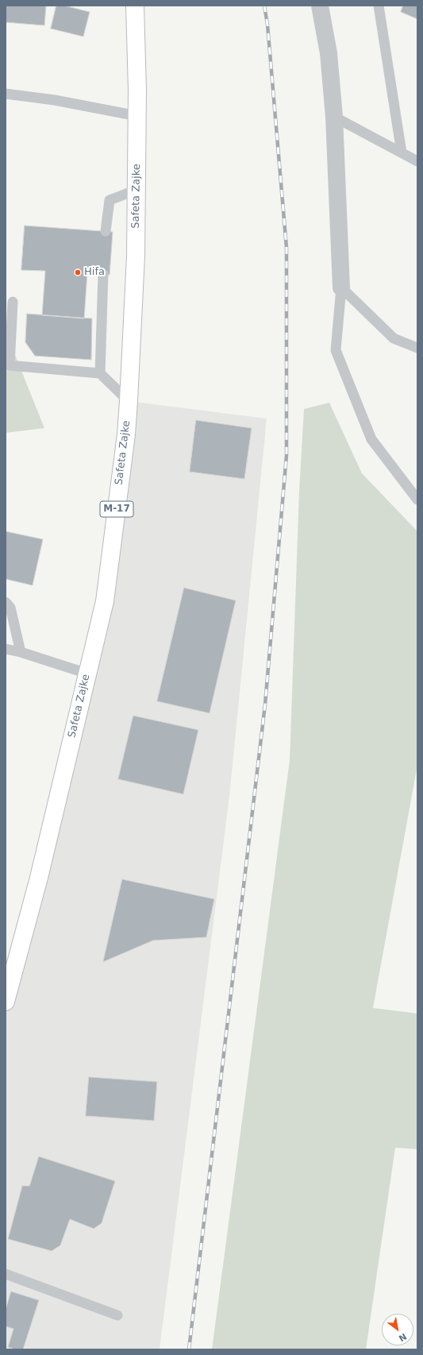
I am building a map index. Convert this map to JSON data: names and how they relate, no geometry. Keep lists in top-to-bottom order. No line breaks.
{"streets":{"main road":["Safeta Zajke","M-17"]},"places":["Hifa"],"north":"bottom right"}
